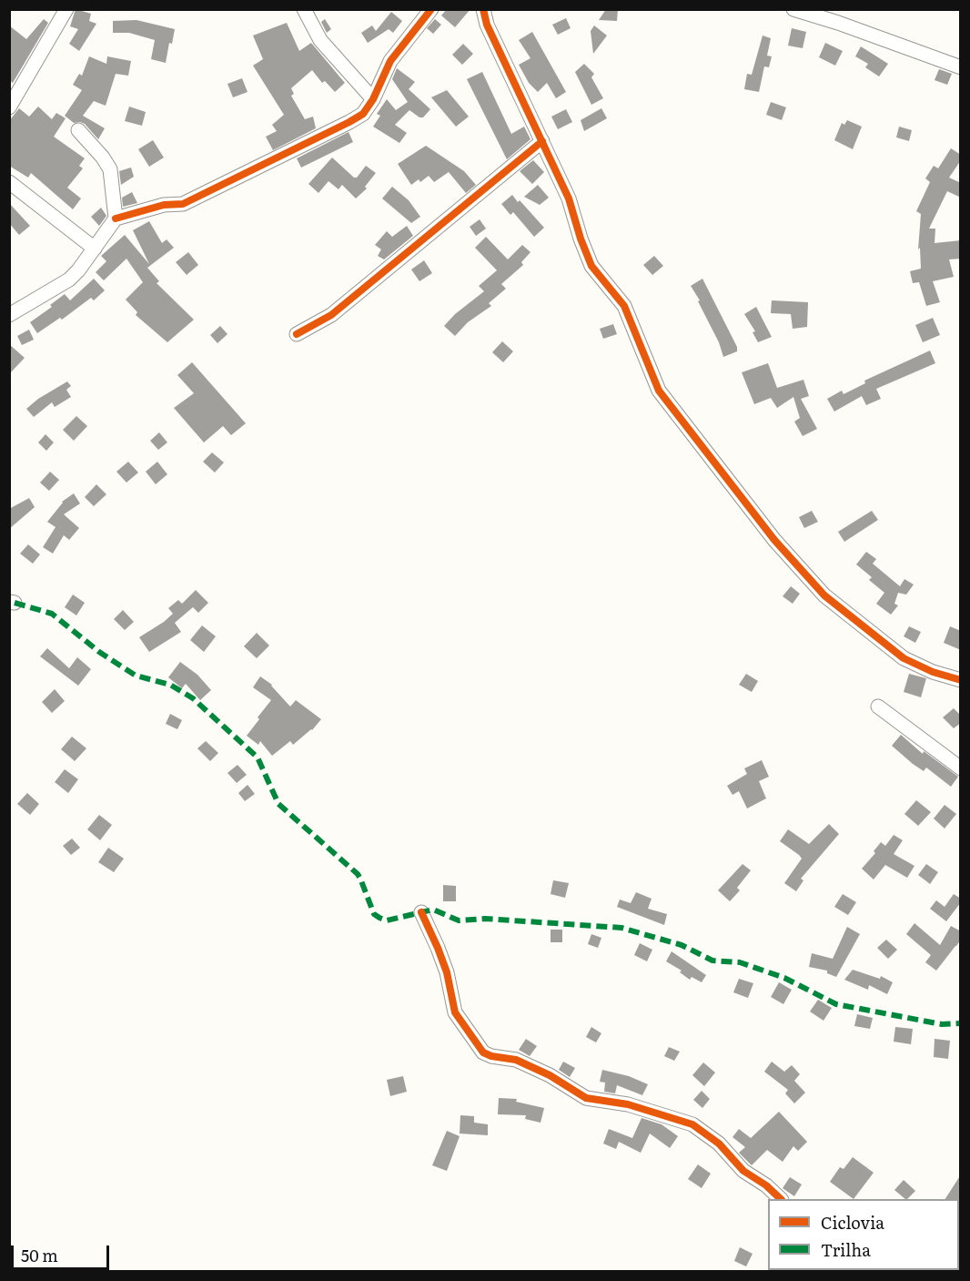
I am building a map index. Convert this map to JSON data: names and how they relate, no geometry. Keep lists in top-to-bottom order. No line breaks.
{"legend":["Ciclovia","Trilha"],"scale_bar":"50 m"}
